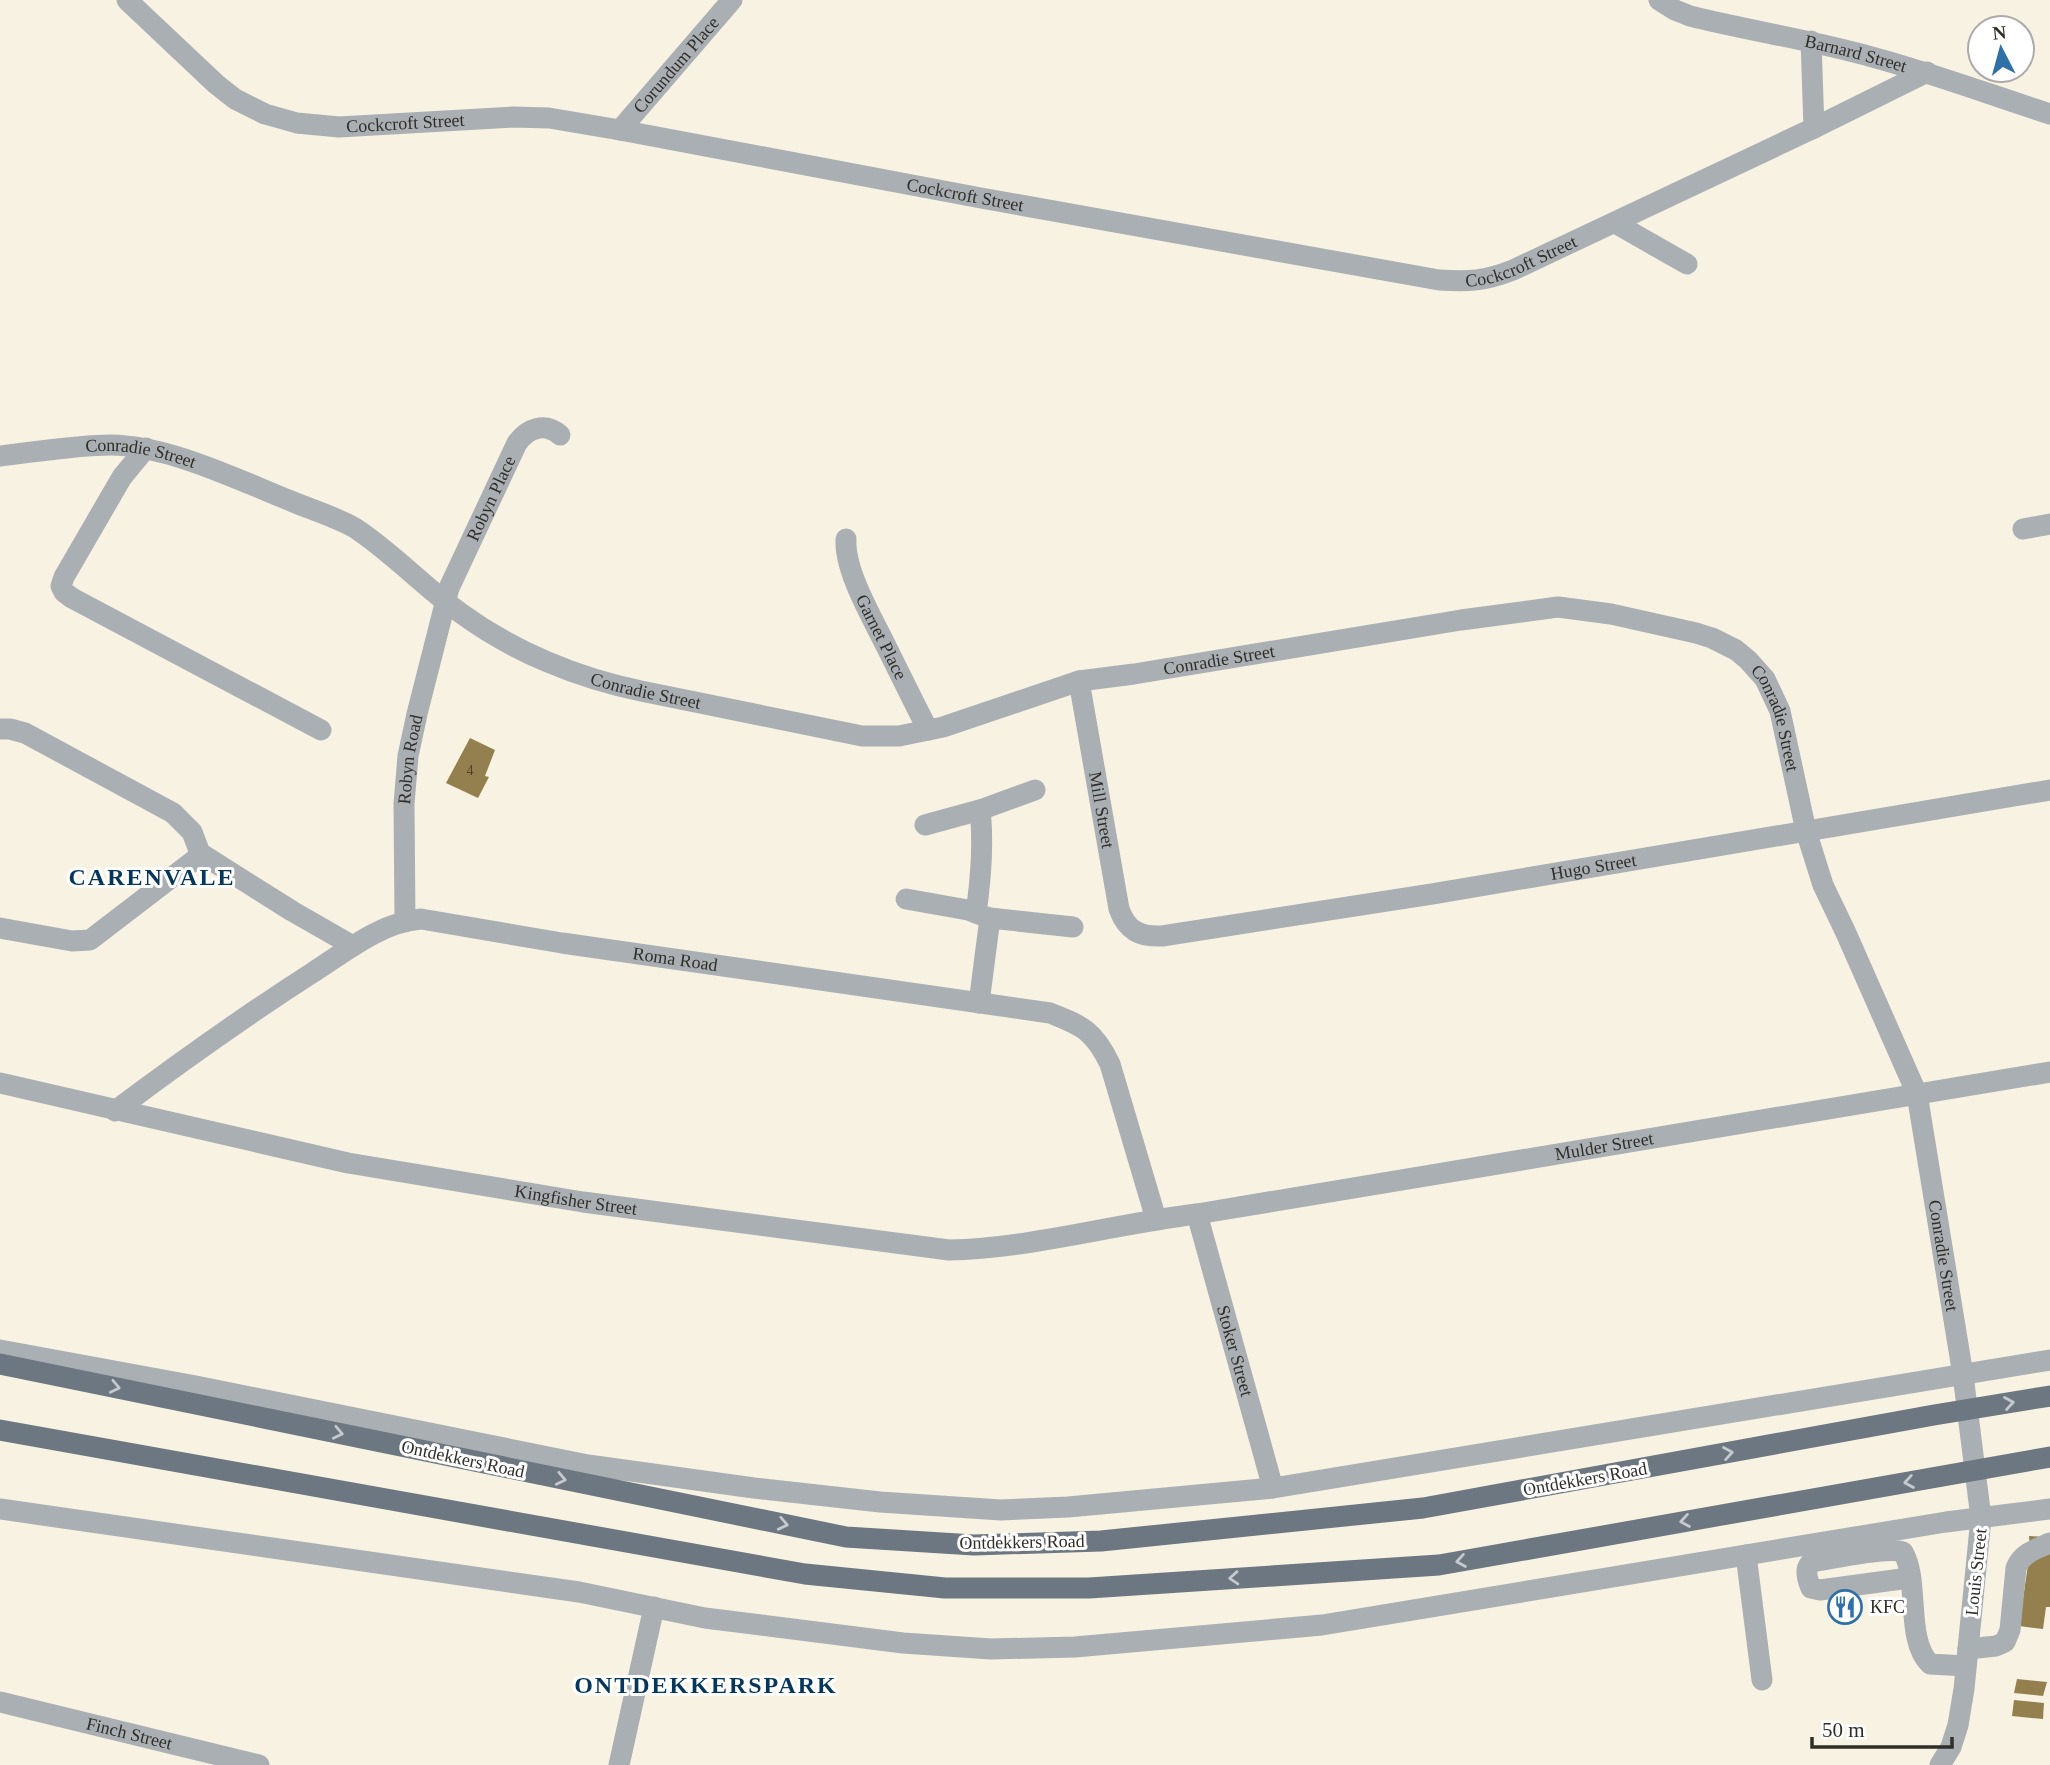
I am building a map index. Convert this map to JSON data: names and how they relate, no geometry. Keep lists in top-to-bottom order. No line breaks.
{"streets":{"main road":["Ontdekkers Road"],"street":["Barnard Street","Corundum Place","Cockcroft Street","Conradie Street","Robyn Place","Garnet Place","Robyn Road","Mill Street","Hugo Street","Roma Road","Mulder Street","Kingfisher Street","Stoker Street","Louis Street","Finch Street"]},"crossings":[["Barnard Street","Cockcroft Street"],["Corundum Place","Cockcroft Street"],["Conradie Street","Robyn Place"],["Conradie Street","Garnet Place"],["Conradie Street","Robyn Road"],["Conradie Street","Mill Street"],["Conradie Street","Hugo Street"],["Conradie Street","Mulder Street"],["Conradie Street","Ontdekkers Road"],["Conradie Street","Louis Street"],["Robyn Place","Robyn Road"],["Robyn Road","Roma Road"],["Mill Street","Hugo Street"],["Roma Road","Mulder Street"],["Roma Road","Kingfisher Street"],["Mulder Street","Kingfisher Street"],["Mulder Street","Stoker Street"],["Stoker Street","Ontdekkers Road"],["Ontdekkers Road","Louis Street"]],"districts":["CARENVALE","ONTDEKKERSPARK"],"places":{"restaurant":["KFC"]},"house_numbers":["4"],"scale_bar":"50 m","north":"top"}
